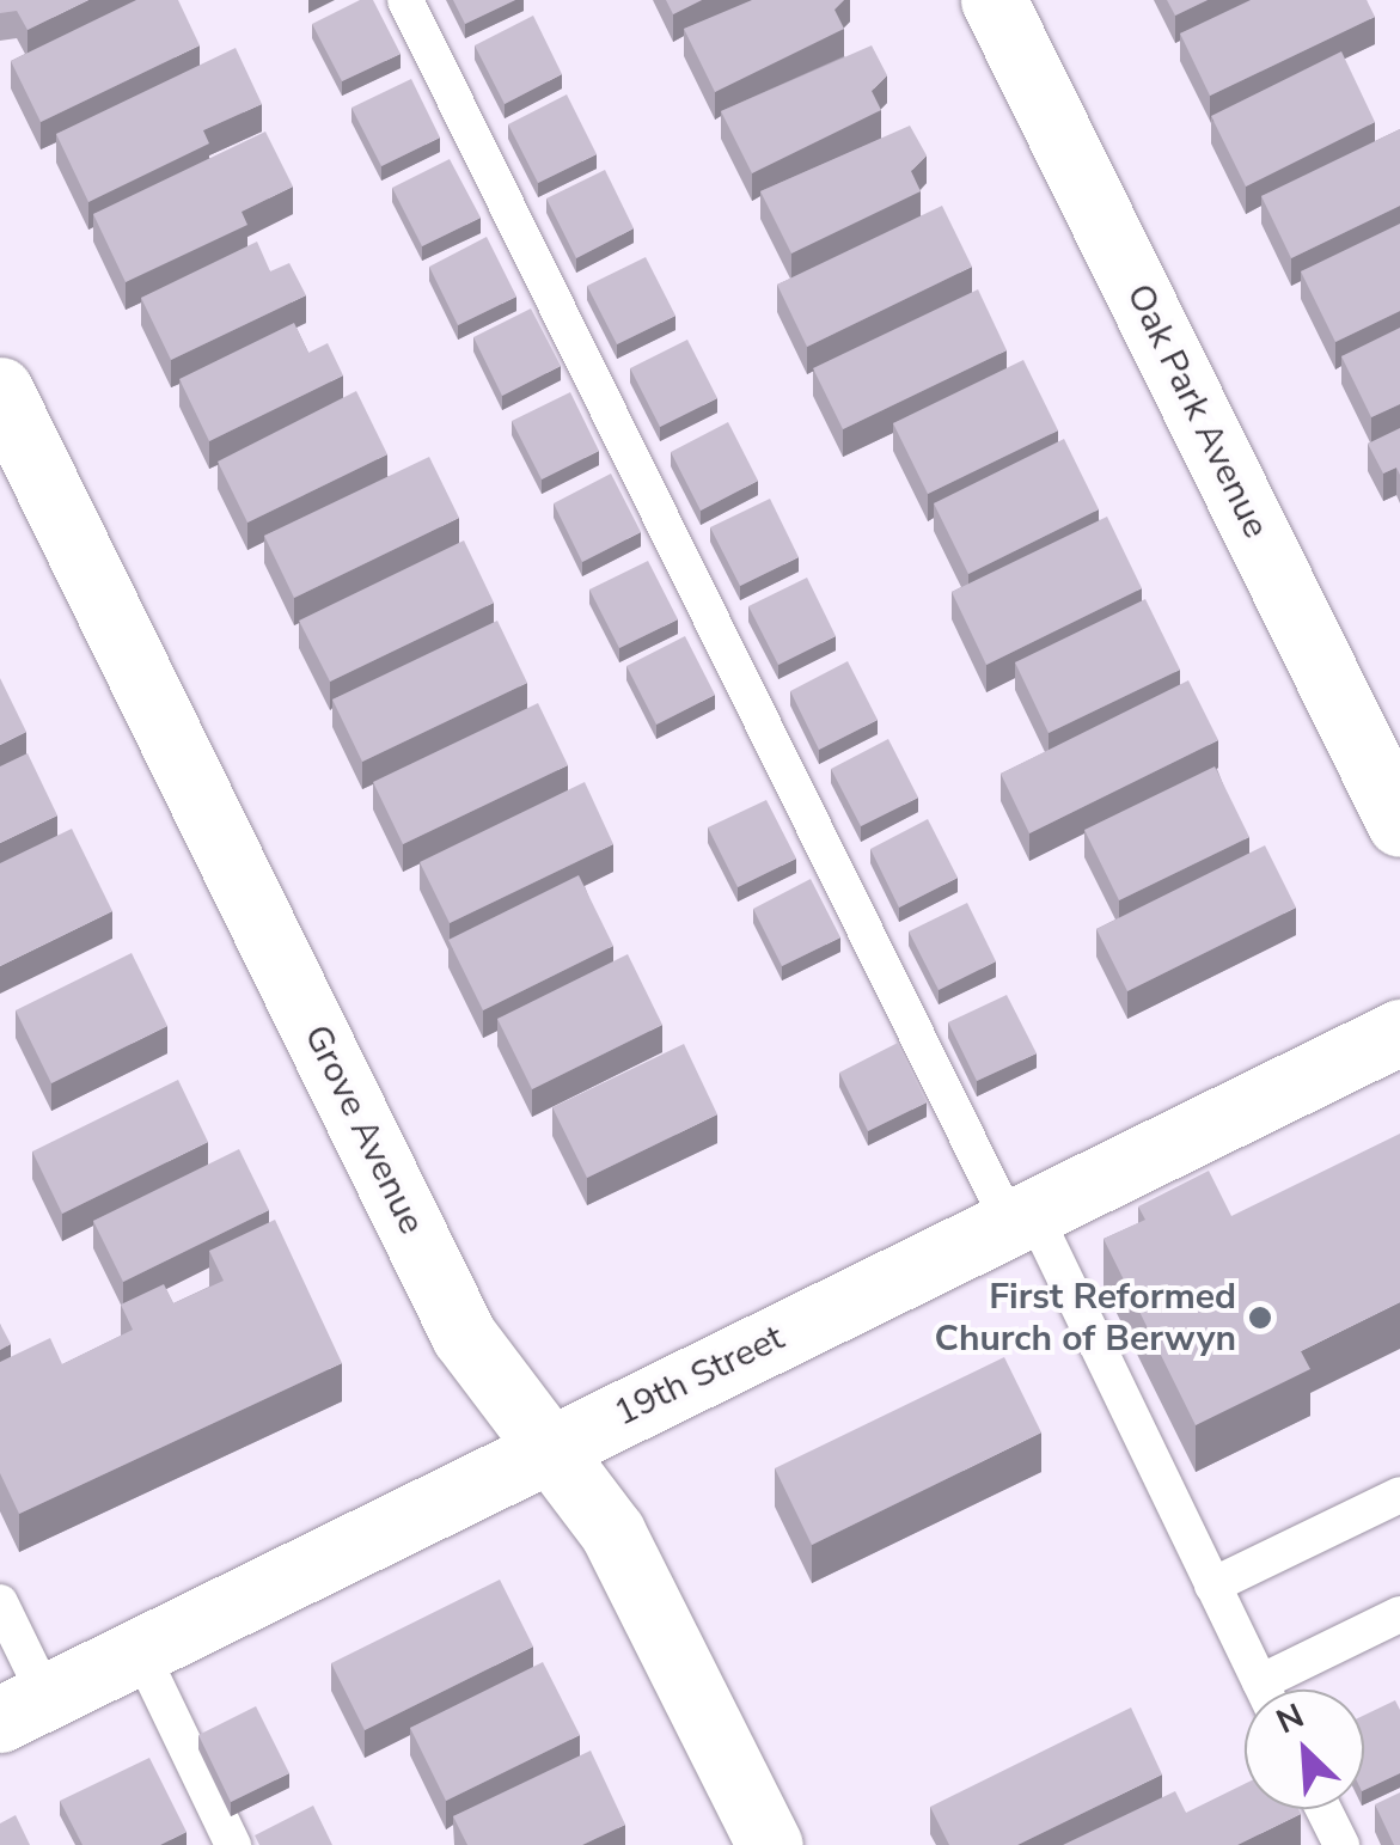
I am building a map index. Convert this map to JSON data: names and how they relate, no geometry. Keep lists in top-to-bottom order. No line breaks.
{"streets":{"street":["Oak Park Avenue","Grove Avenue","19th Street"]},"crossings":[["Grove Avenue","19th Street"]],"places":["First Reformed Church of Berwyn"],"north":"top left"}
